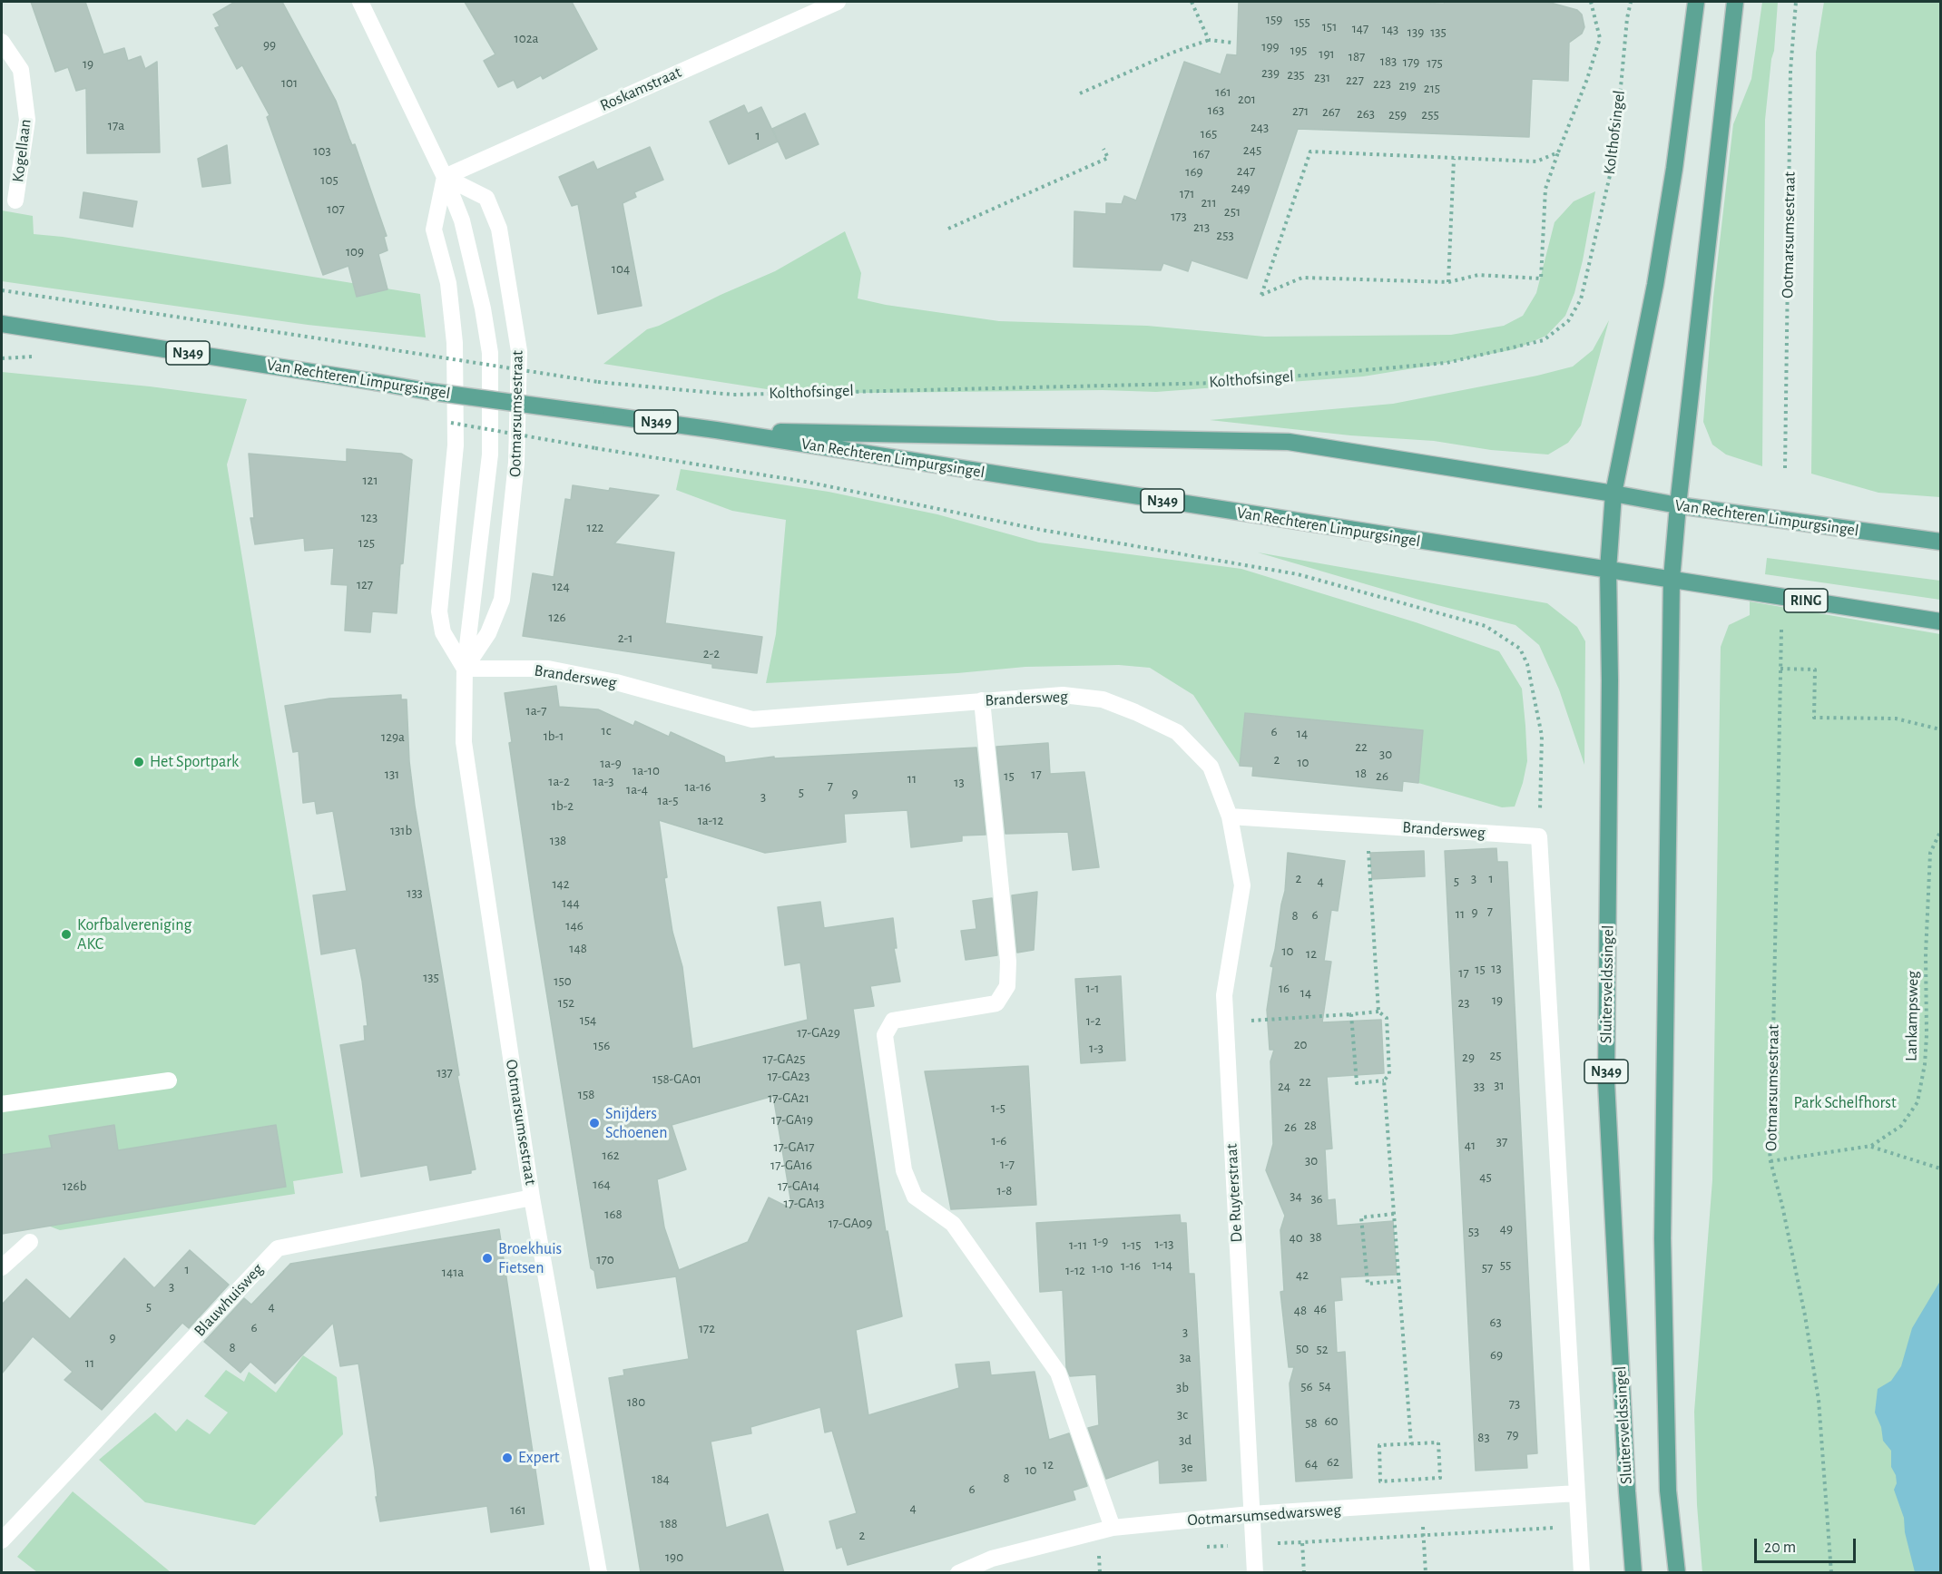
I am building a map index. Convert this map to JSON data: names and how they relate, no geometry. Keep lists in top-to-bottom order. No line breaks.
{"streets":{"main road":["N349","Van Rechteren Limpurgsingel","RING","Sluitersveldssingel"],"street":["Roskamstraat","Kogellaan","Ootmarsumsestraat","Brandersweg","De Ruyterstraat","Blauwhuisweg","Ootmarsumsedwarsweg"],"path":["Kolthofsingel","Lankampsweg"]},"crossings":[["Roskamstraat","Ootmarsumsestraat"],["Ootmarsumsestraat","Brandersweg"],["Ootmarsumsestraat","Lankampsweg"],["Ootmarsumsestraat","Blauwhuisweg"],["Van Rechteren Limpurgsingel","Sluitersveldssingel"],["Brandersweg","De Ruyterstraat"],["De Ruyterstraat","Ootmarsumsedwarsweg"]],"parks":["Park Schelfhorst"],"places":["Het Sportpark","Korfbalvereniging AKC","Snijders Schoenen","Broekhuis Fietsen","Expert"],"house_numbers":["159","155","151","147","143","139","135","102a","99","199","195","191","187","183","179","175","19","239","235","231","227","101","223","219","215","161","201","163","271","267","263","259","255","17a","243","165","1","245","103","167","247","169","105","249","171","211","107","251","173","213","253","109","104","121","123","122","125","127","124","126","2-1","2-2","1a-7","1c","6","14","1b-1","129a","22","30","2","10","1a-9","1a-10","18","131","17","15","26","11","1a-2","1a-3","13","7","1a-16","1a-4","5","9","3","1a-5","1b-2","1a-12","131b","138","2","3","1","4","5","142","133","144","7","9","11","6","8","146","148","10","12","13","15","17","135","150","1-1","16","14","19","152","23","154","1-2","17-GA29","20","156","1-3","25","29","17-GA25","137","17-GA23","158-GA01","22","31","24","33","158","17-GA21","1-5","17-GA19","28","26","1-6","37","41","17-GA17","162","30","1-7","17-GA16","45","164","126b","17-GA14","1-8","34","36","17-GA13","168","17-GA09","49","53","38","40","1-9","1-13","1-11","1-15","170","1-14","55","1-16","57","1-10","1","1-12","141a","42","3","5","4","46","48","63","6","172","3","9","8","50","52","69","3a","11","54","56","3b","180","73","3c","60","58","79","83","3d","62","64","12","3e","10","8","184","6","4","161","188","2","190"],"scale_bar":"20 m"}
